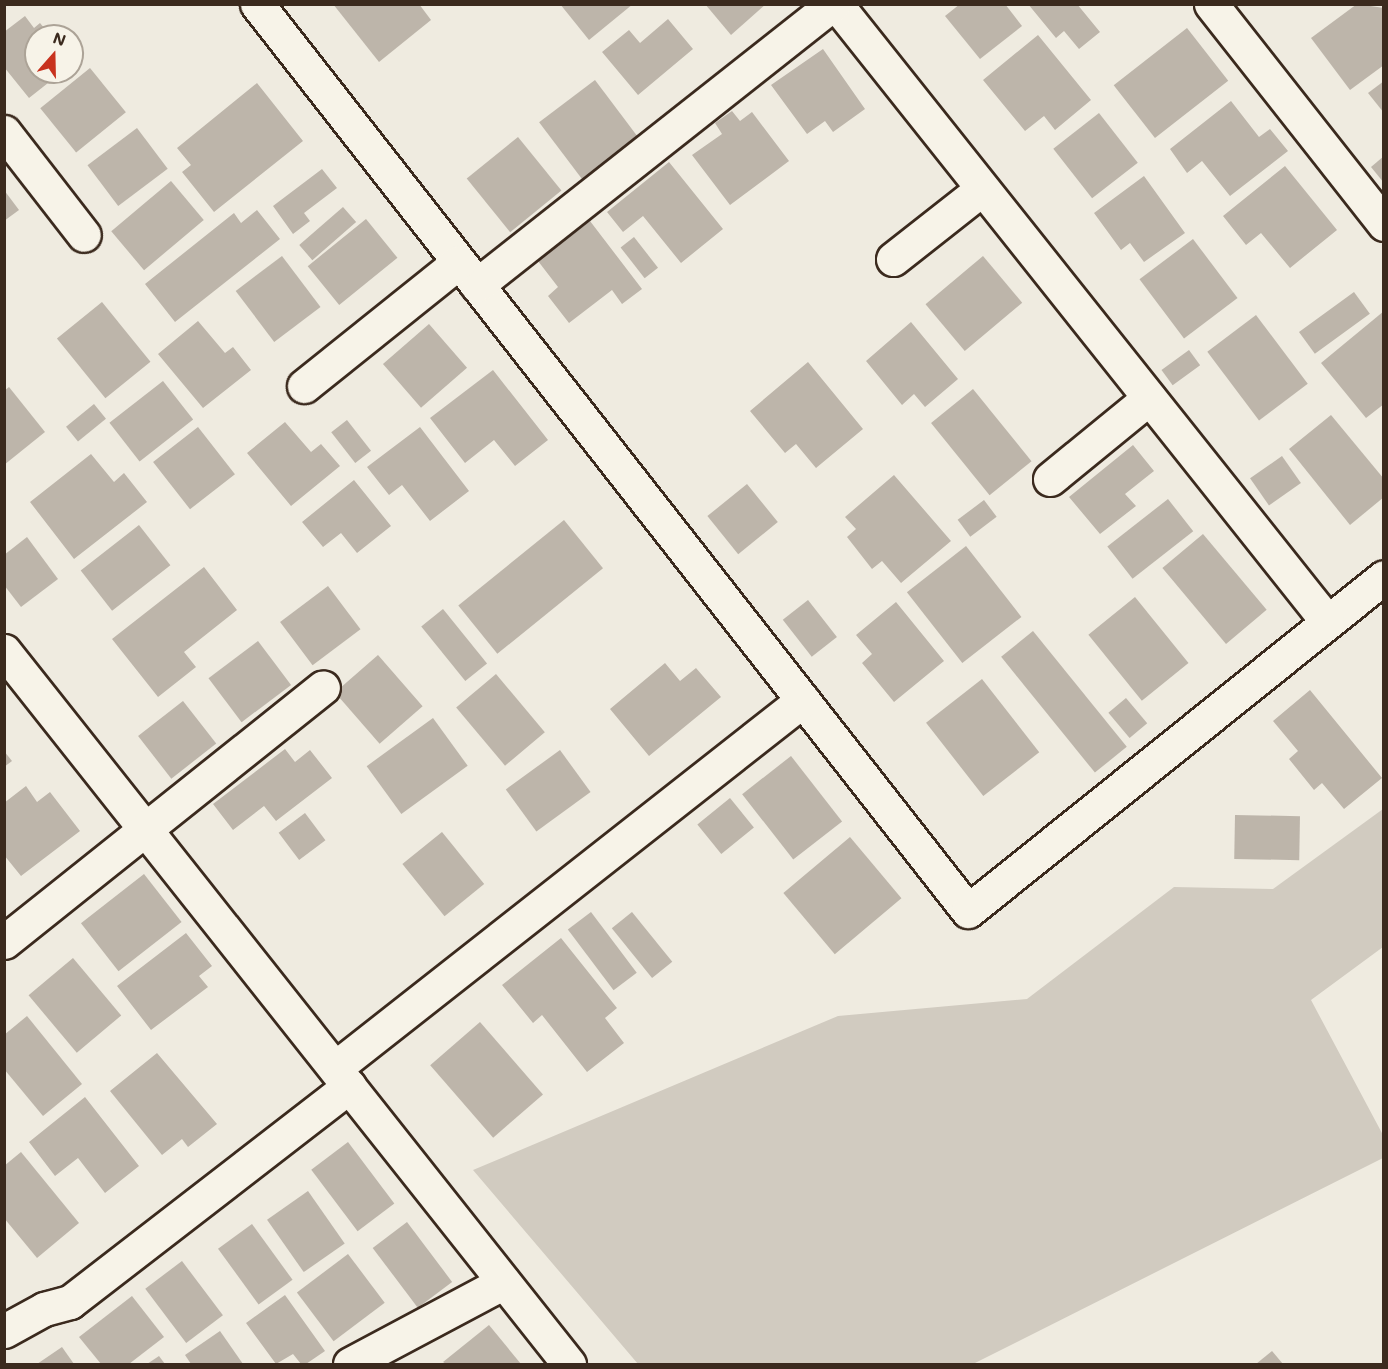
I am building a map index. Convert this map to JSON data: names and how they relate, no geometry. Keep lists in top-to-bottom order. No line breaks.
{"north":"top"}
